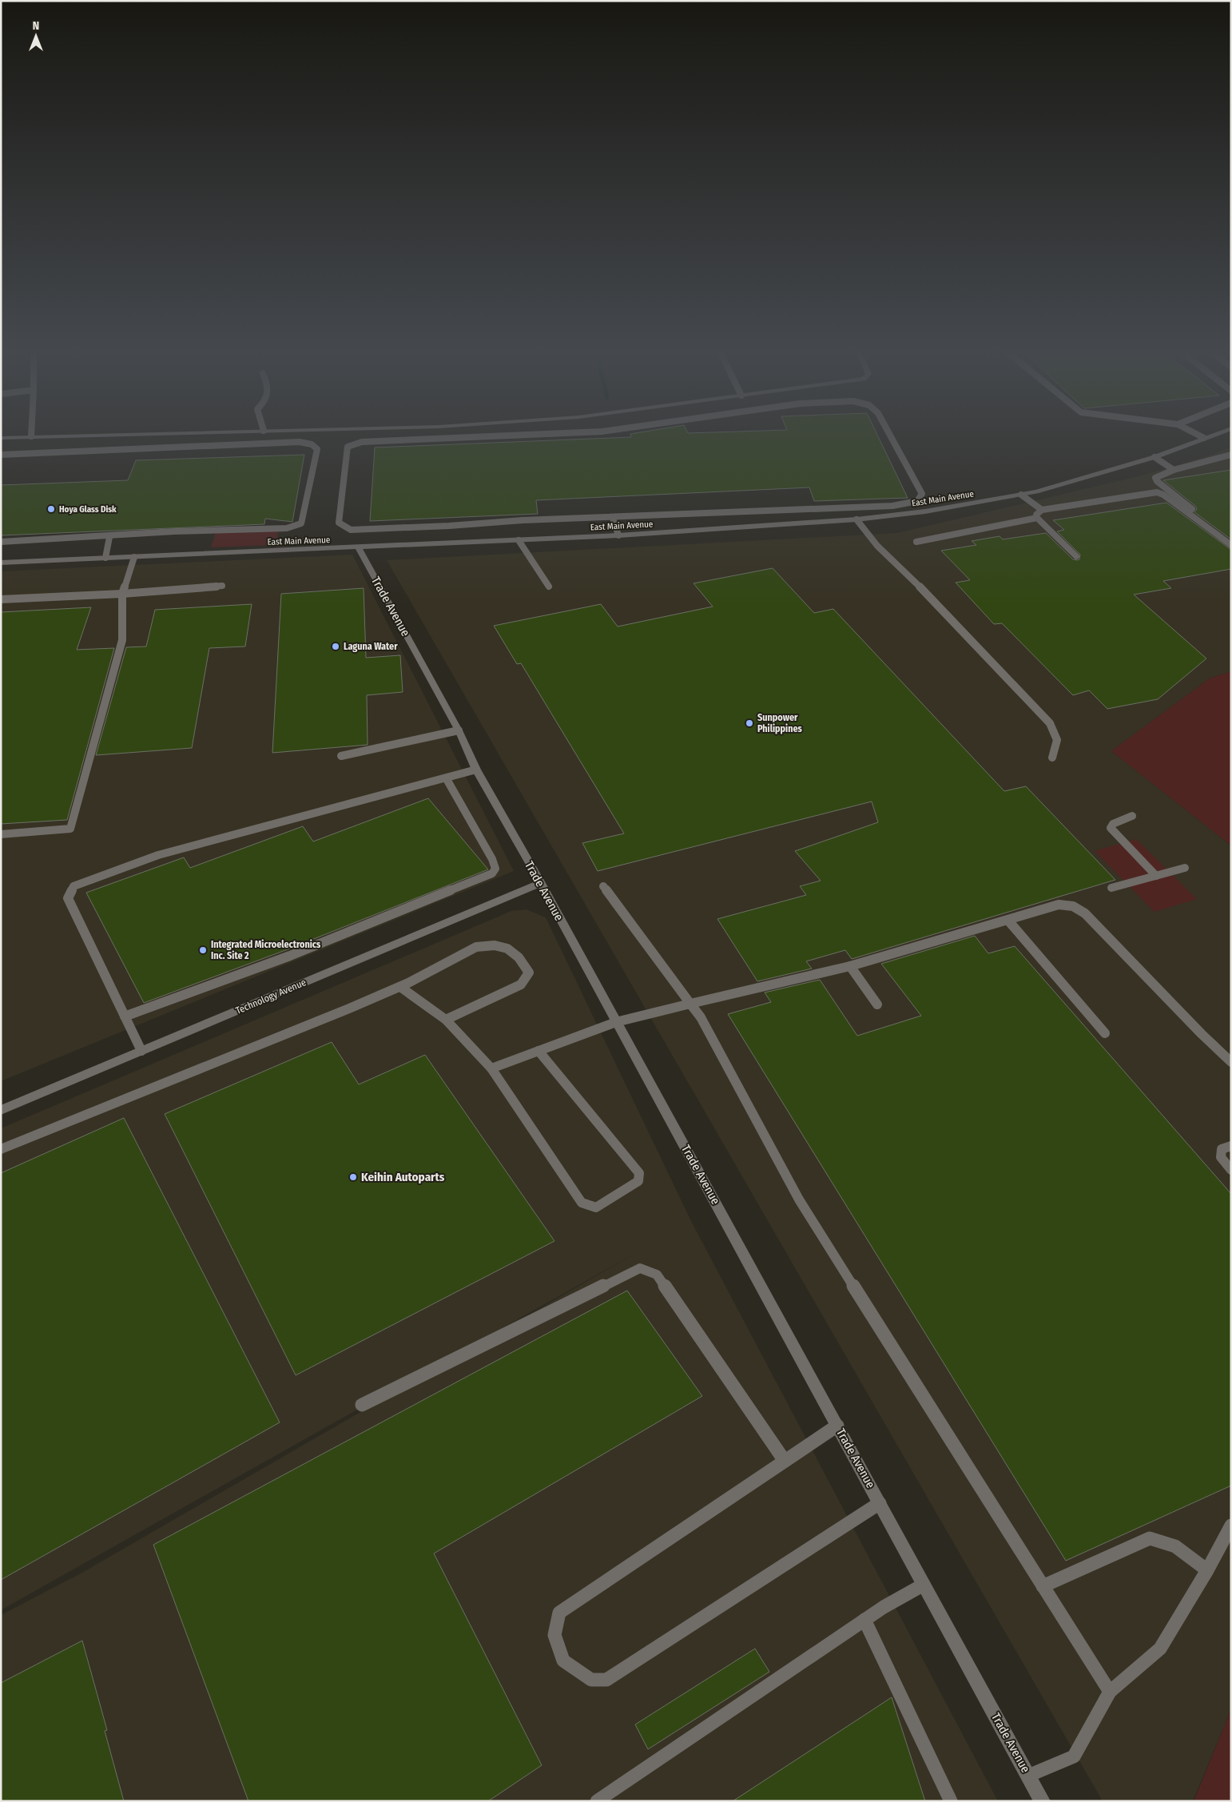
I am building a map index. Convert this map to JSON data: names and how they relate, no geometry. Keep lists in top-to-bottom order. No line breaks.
{"streets":{"street":["East Main Avenue","Trade Avenue","Technology Avenue"]},"crossings":[["East Main Avenue","Trade Avenue"],["Trade Avenue","Technology Avenue"]],"places":["Hoya Glass Disk","Laguna Water","Sunpower Philippines","Integrated Microelectronics Inc. Site 2","Keihin Autoparts"],"north":"top"}
